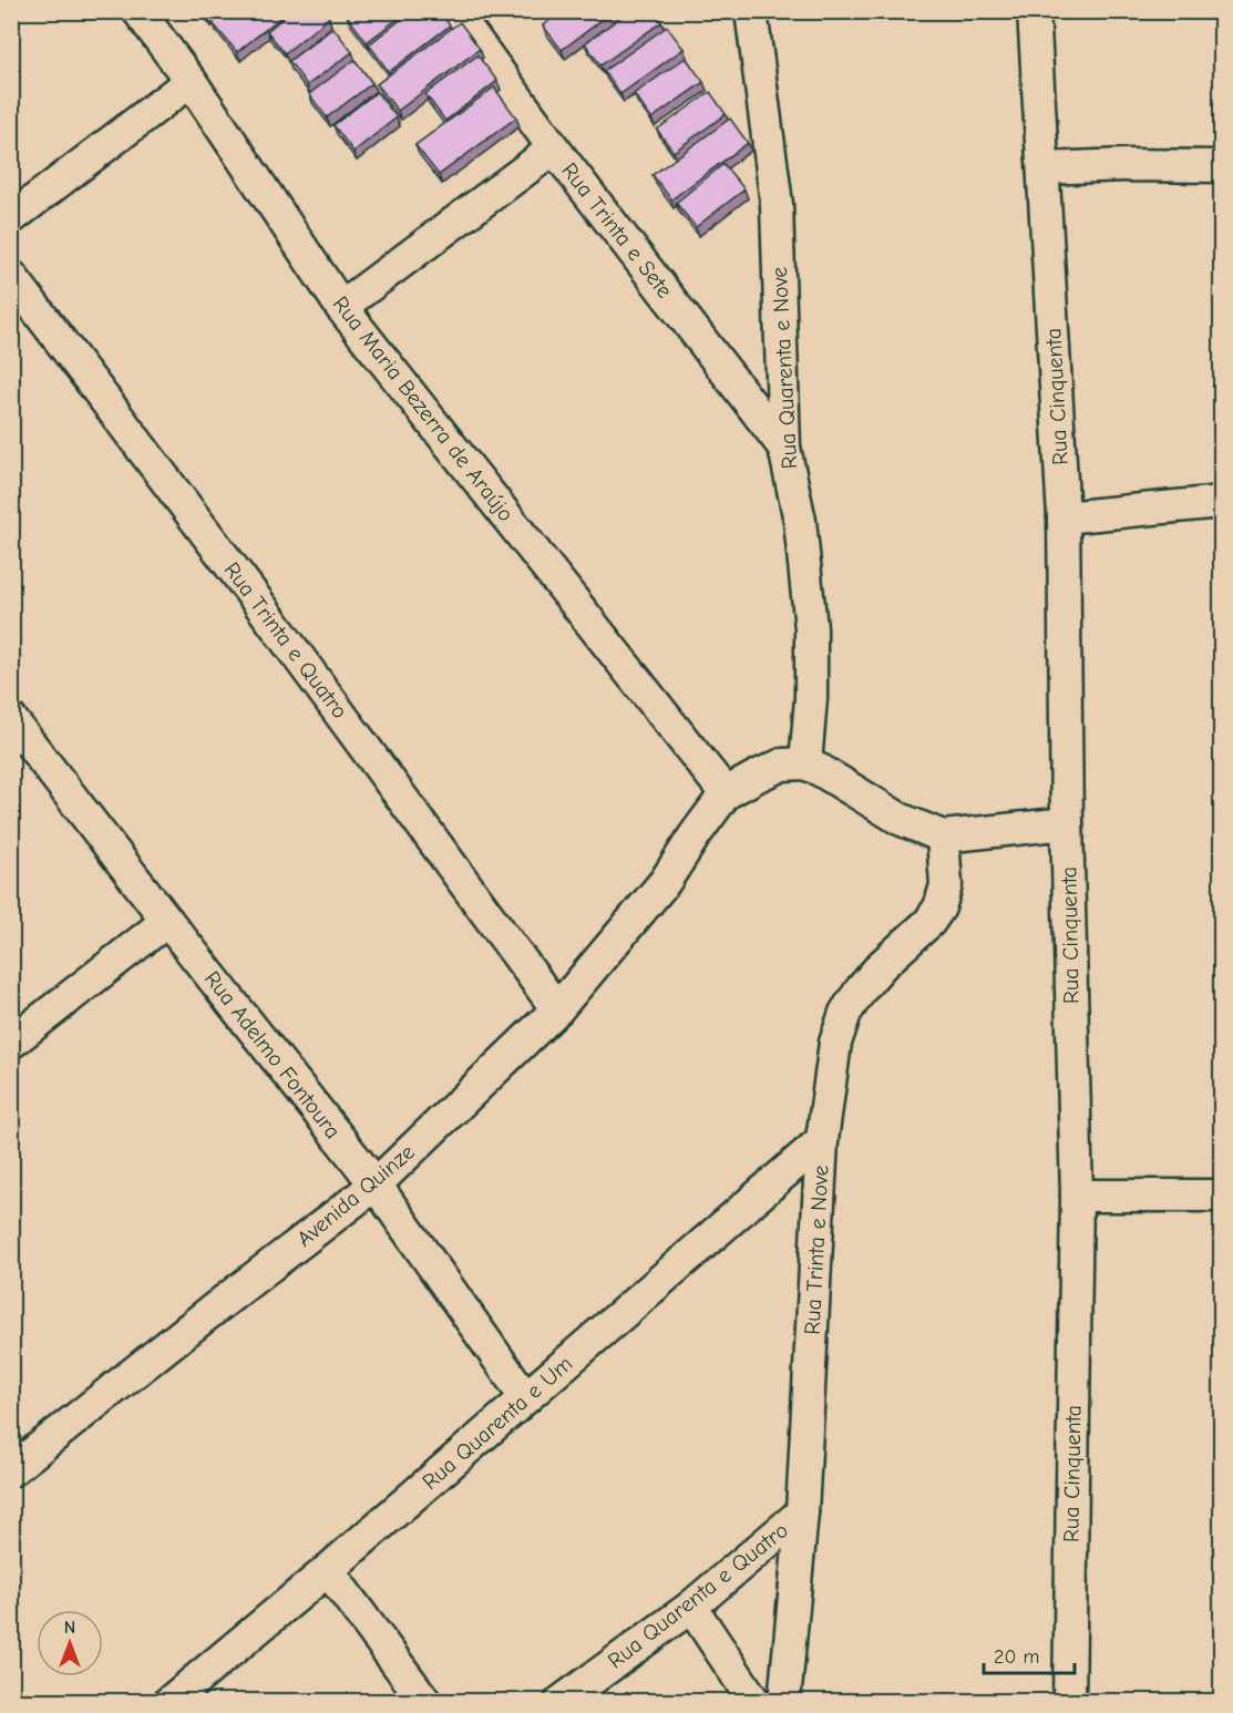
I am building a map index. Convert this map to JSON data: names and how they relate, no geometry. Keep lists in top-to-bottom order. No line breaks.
{"streets":{"street":["Rua Trinta e Sete","Rua Quarenta e Nove","Rua Cinquenta","Rua Maria Bezerra de Araújo","Rua Trinta e Quatro","Rua Adelmo Fontoura","Avenida Quinze","Rua Trinta e Nove","Rua Quarenta e Um","Rua Quarenta e Quatro"]},"crossings":[["Rua Trinta e Sete","Rua Quarenta e Nove"],["Rua Maria Bezerra de Araújo","Avenida Quinze"],["Rua Trinta e Quatro","Avenida Quinze"],["Rua Adelmo Fontoura","Avenida Quinze"],["Rua Adelmo Fontoura","Rua Quarenta e Um"],["Rua Trinta e Nove","Rua Quarenta e Um"],["Rua Trinta e Nove","Rua Quarenta e Quatro"]],"scale_bar":"20 m","north":"top"}
